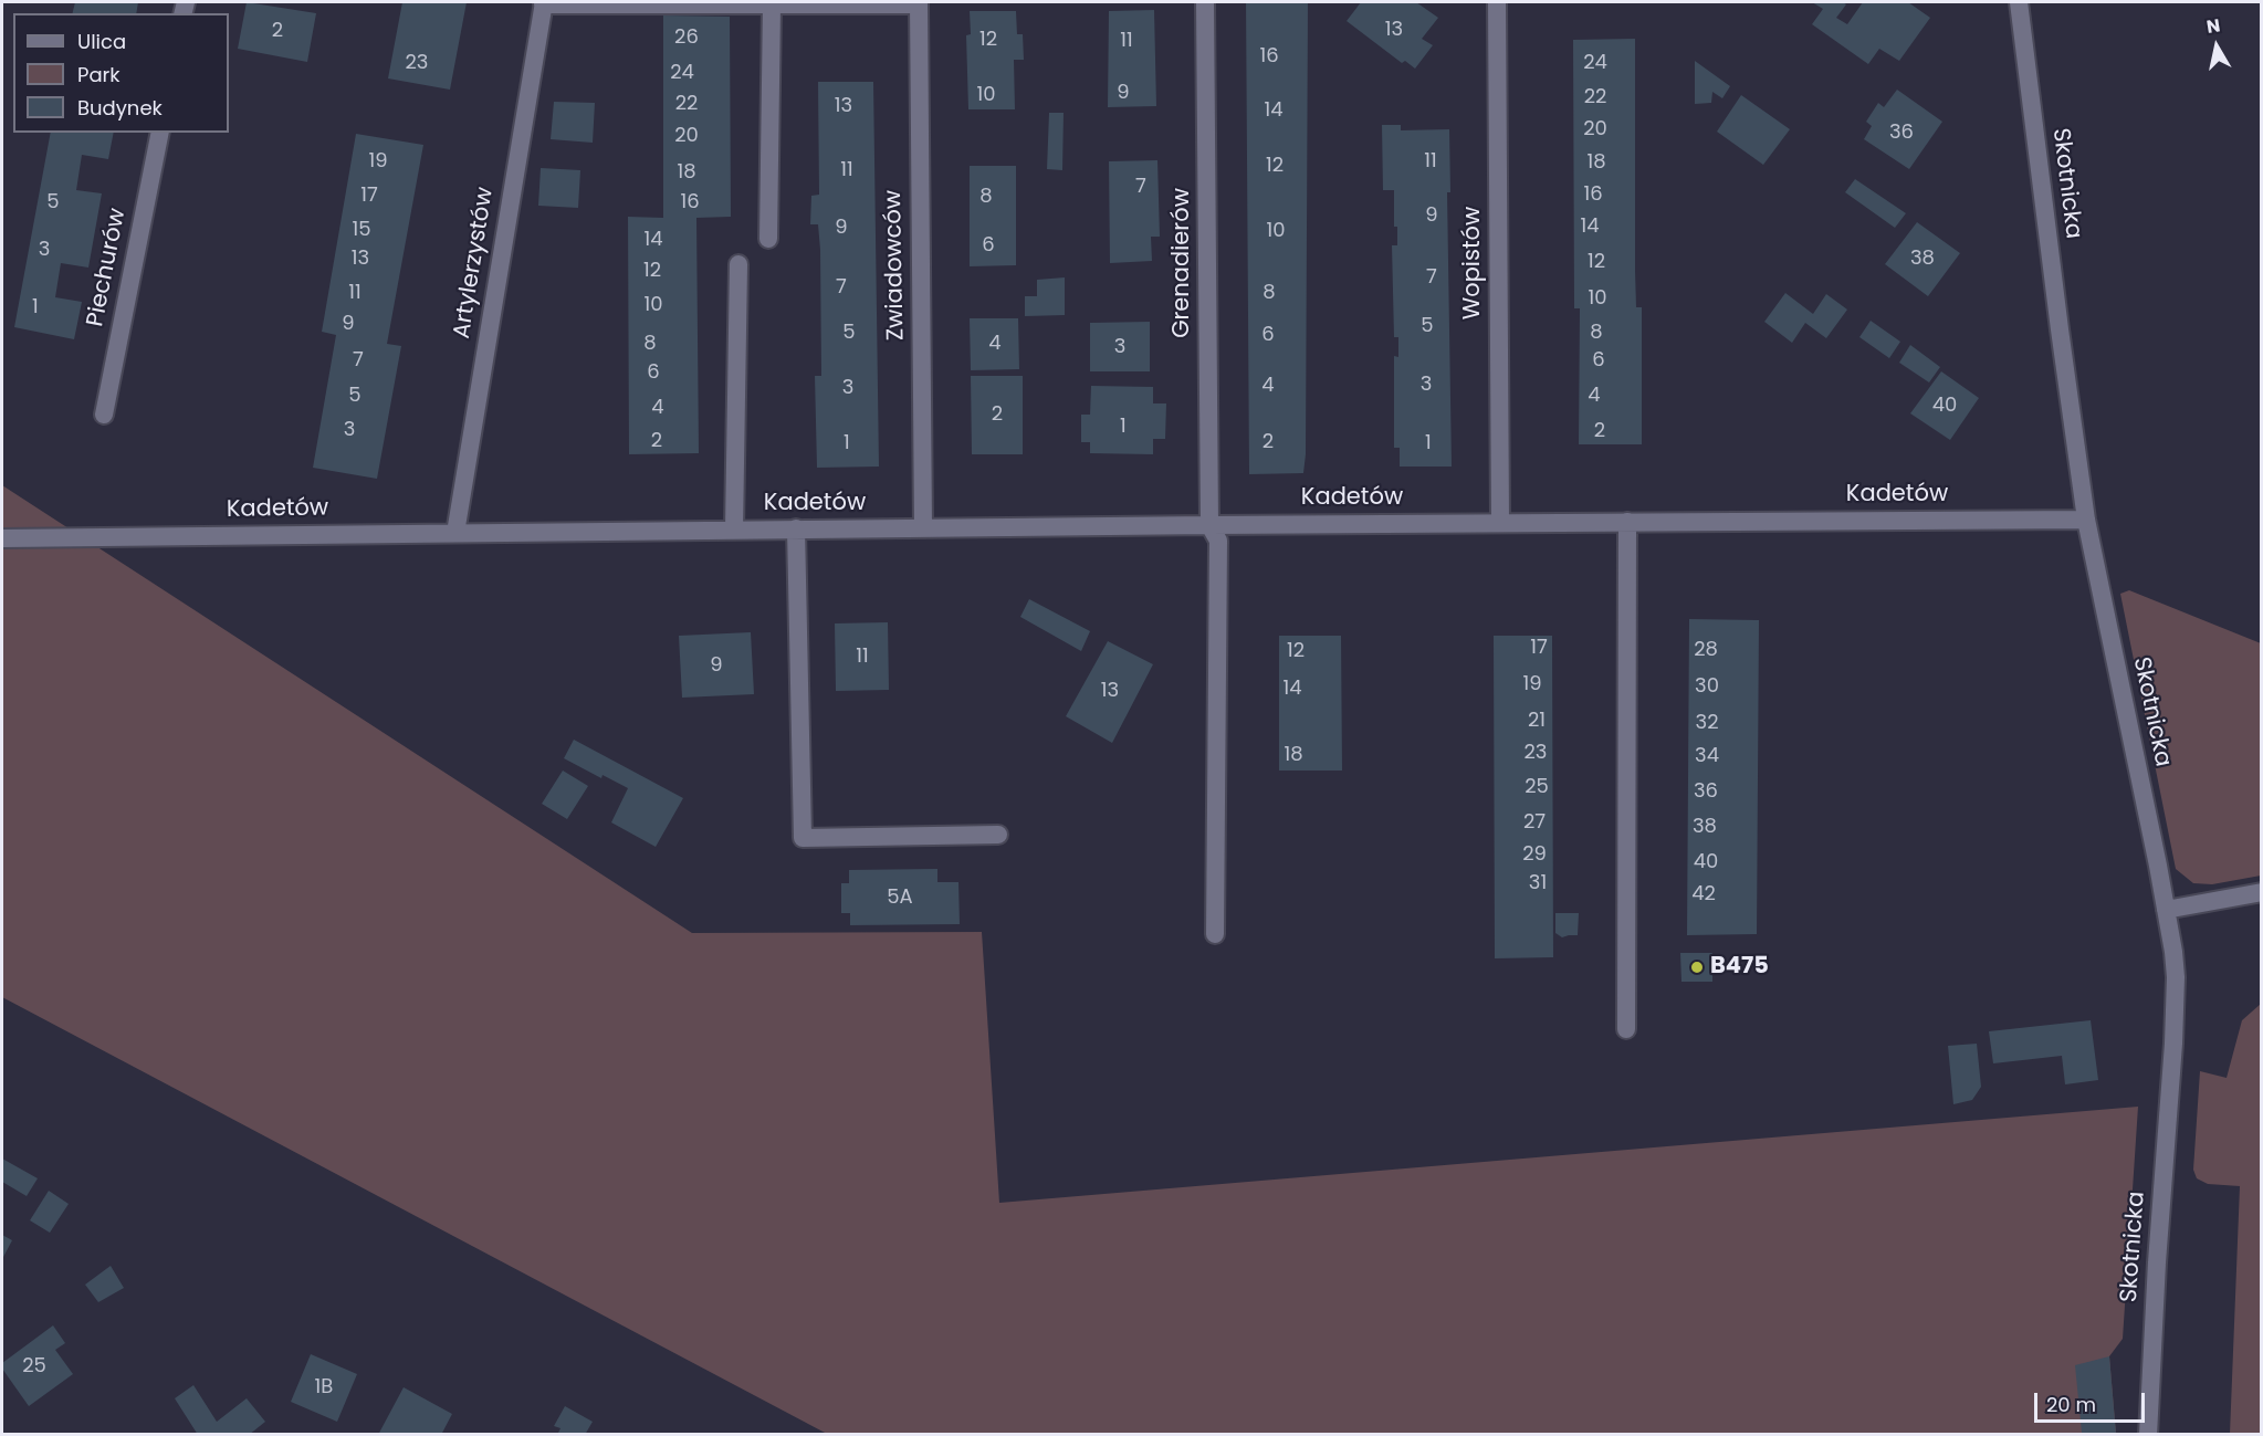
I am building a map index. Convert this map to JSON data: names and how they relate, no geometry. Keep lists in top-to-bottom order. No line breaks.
{"streets":{"street":["Skotnicka","Artylerzystów","Grenadierów","Wopistów","Zwiadowców","Piechurów","Kadetów"]},"crossings":[["Skotnicka","Kadetów"],["Artylerzystów","Kadetów"],["Grenadierów","Kadetów"],["Wopistów","Kadetów"],["Zwiadowców","Kadetów"]],"places":["B475"],"house_numbers":["13","2","26","12","11","16","23","24","24","9","10","22","22","13","14","20","36","20","19","11","18","12","11","18","7","16","17","8","5","16","9","14","9","15","10","14","6","3","13","38","12","12","7","7","11","8","10","10","1","9","5","5","8","6","8","4","3","7","6","6","3","4","3","5","4","40","4","2","1","3","2","2","2","1","1","17","28","12","11","9","19","30","14","13","21","32","23","18","34","25","36","27","38","29","40","31","42","5A","25","1B"],"legend":["Ulica","Park","Budynek"],"scale_bar":"20 m","north":"top"}
